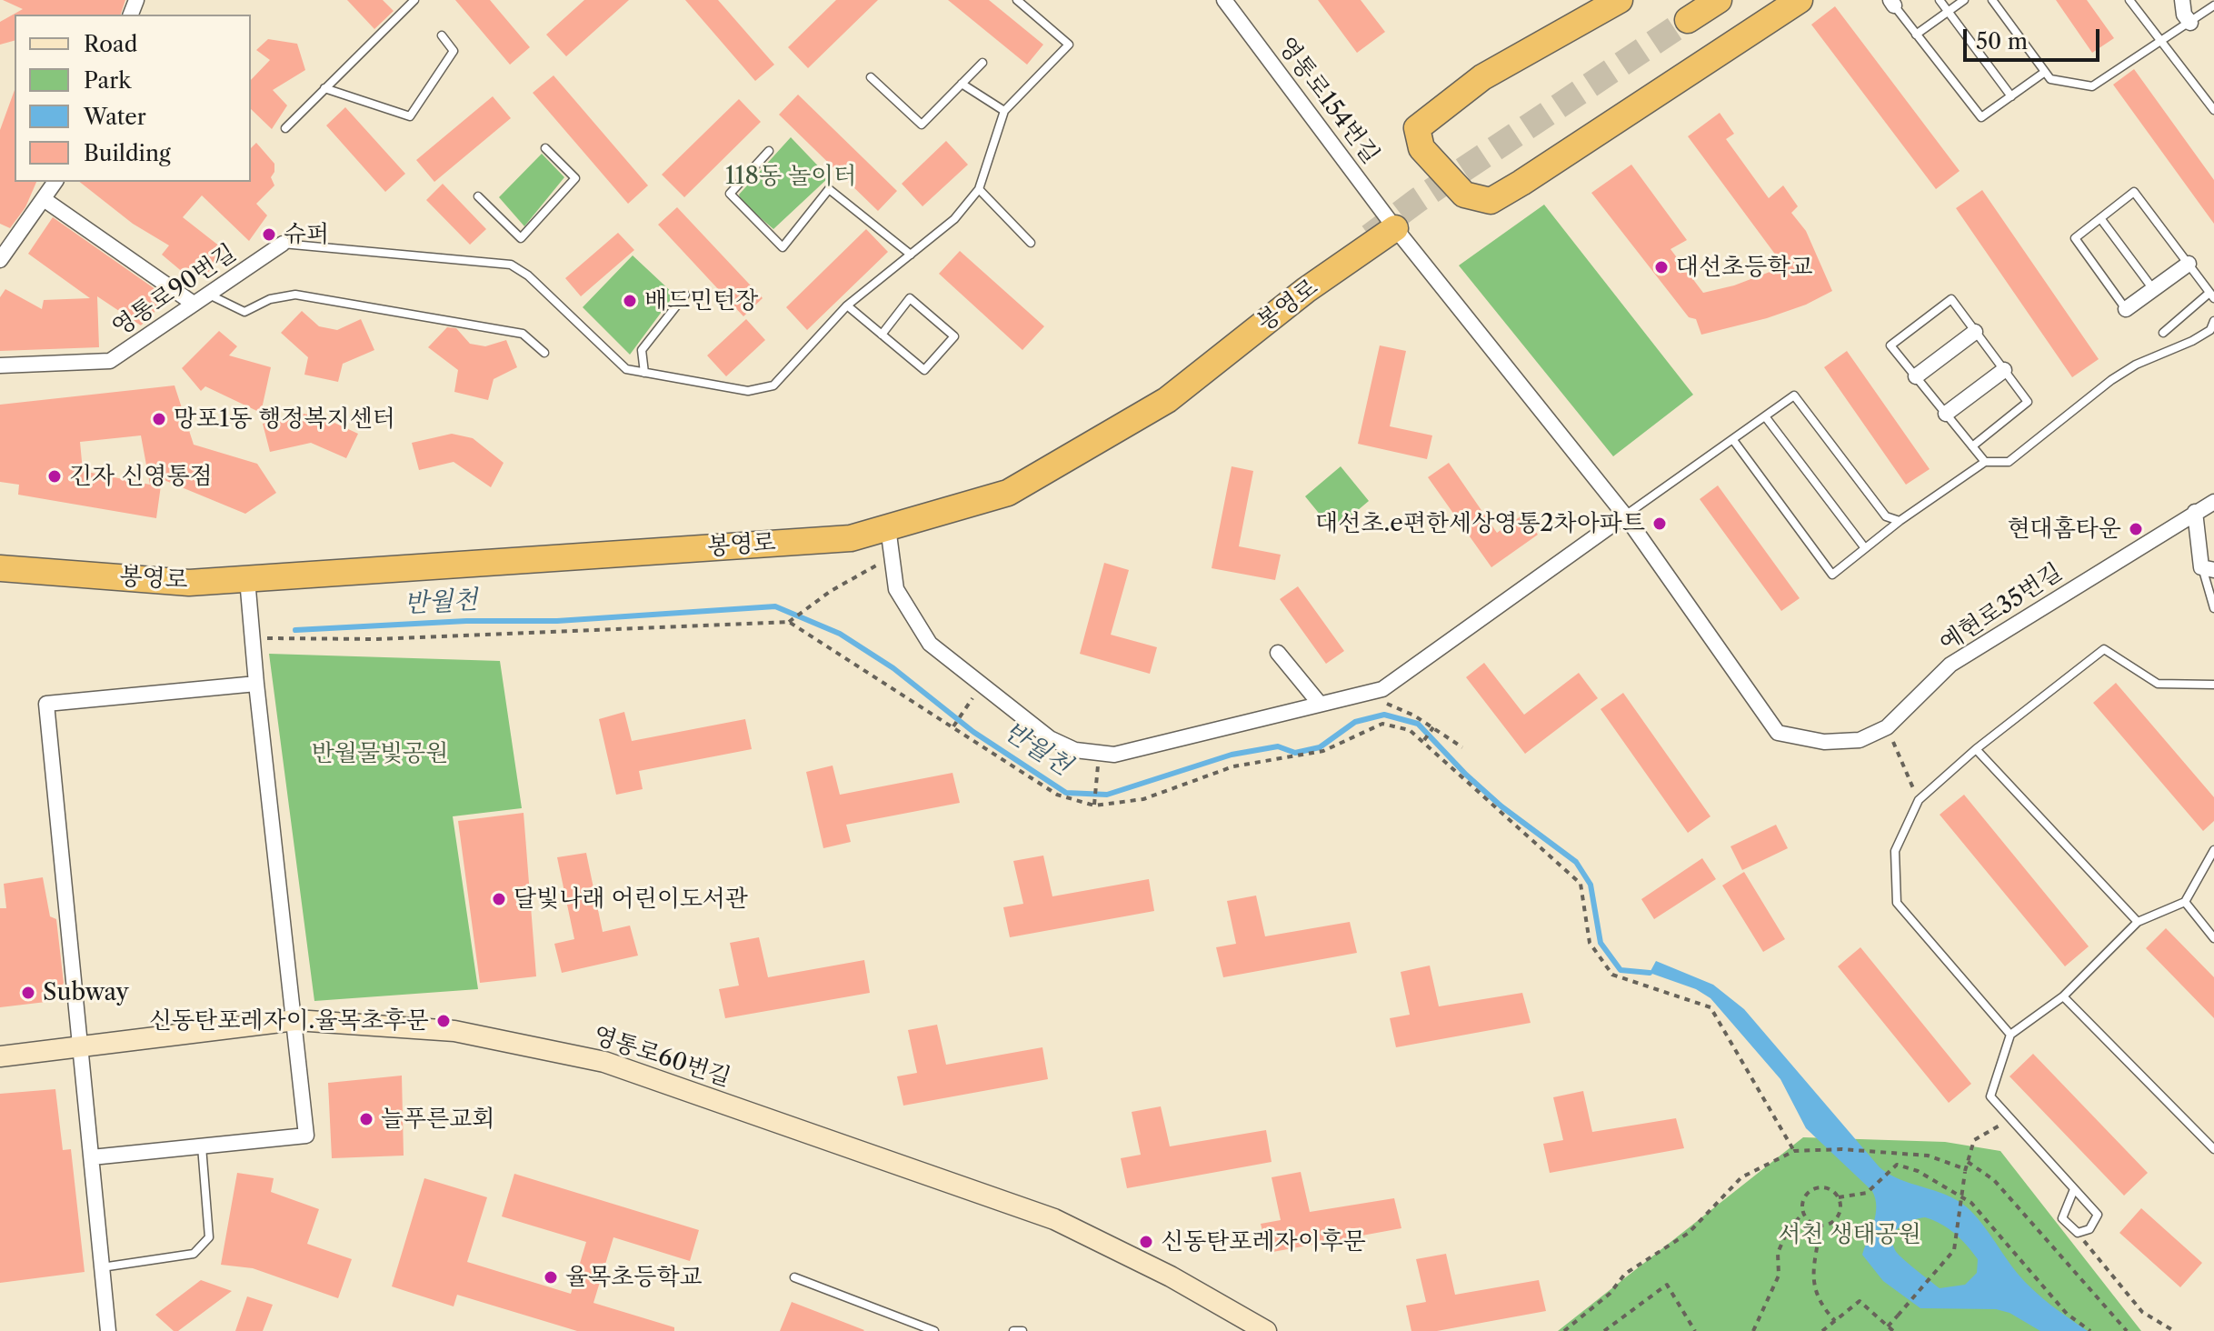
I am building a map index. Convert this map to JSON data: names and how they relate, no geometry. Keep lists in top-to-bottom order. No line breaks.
{"streets":{"highway":["봉영로"],"street":["영통로154번길","영통로90번길","예현로35번길","영통로60번길"]},"crossings":[["영통로154번길","봉영로"],["영통로154번길","예현로35번길"]],"water":["반월천"],"parks":["118동 놀이터","반월물빛공원","서천 생태공원"],"places":["슈퍼","대선초등학교","배드민턴장","망포1동 행정복지센터","긴자 신영통점","대선초.e편한세상영통2차아파트","현대홈타운","달빛나래 어린이도서관","Subway","신동탄포레자이.율목초후문","늘푸른교회","신동탄포레자이후문","율목초등학교"],"legend":["Road","Park","Water","Building"],"scale_bar":"50 m"}
